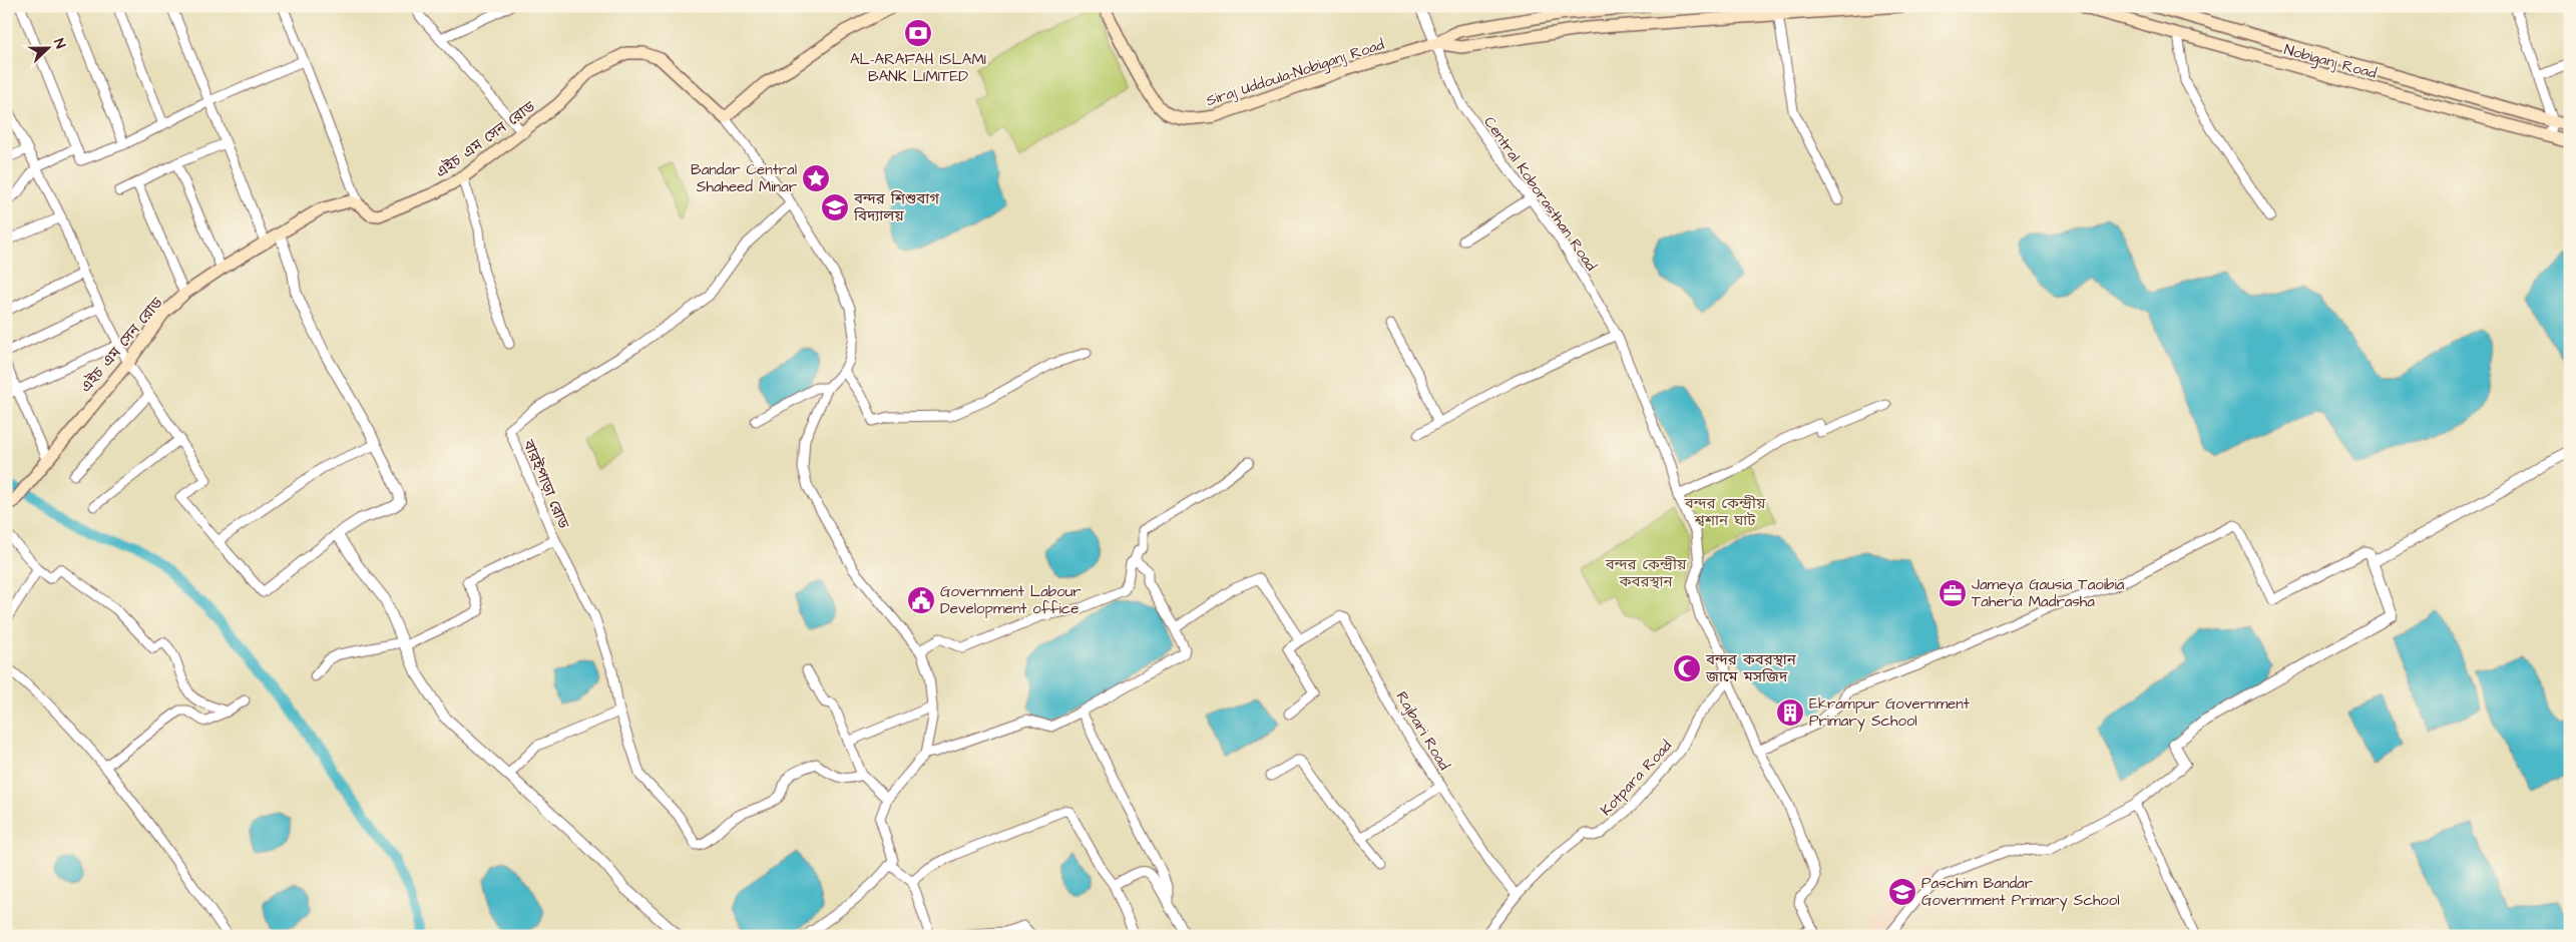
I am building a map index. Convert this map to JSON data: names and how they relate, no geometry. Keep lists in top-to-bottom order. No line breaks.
{"streets":{"main road":["Nobiganj Road","Siraj Uddoula-Nobiganj Road","এইচ এম সেন রোড"],"street":["Central Koborasthan Road","বারইপাড়া রোড","Rajbari Road","Kotpara Road"]},"crossings":[["Siraj Uddoula-Nobiganj Road","Central Koborasthan Road"],["এইচ এম সেন রোড","বারইপাড়া রোড"],["Central Koborasthan Road","Kotpara Road"],["Rajbari Road","Kotpara Road"]],"parks":["বন্দর কেন্দ্রীয় শ্বশান ঘাট","বন্দর কেন্দ্রীয় কবরস্থান"],"places":{"bank":["AL-ARAFAH ISLAMI BANK LIMITED"],"place":["Bandar Central Shaheed Minar"],"school or university":["বন্দর শিশুবাগ বিদ্যালয়","Paschim Bandar Government Primary School"],"office":["Jameya Gausia Taoibia Taheria Madrasha"],"public building":["Government Labour Development office"],"mosque":["বন্দর কবরস্থান জামে মসজিদ"],"building":["Ekrampur Government Primary School"]},"north":"right"}
